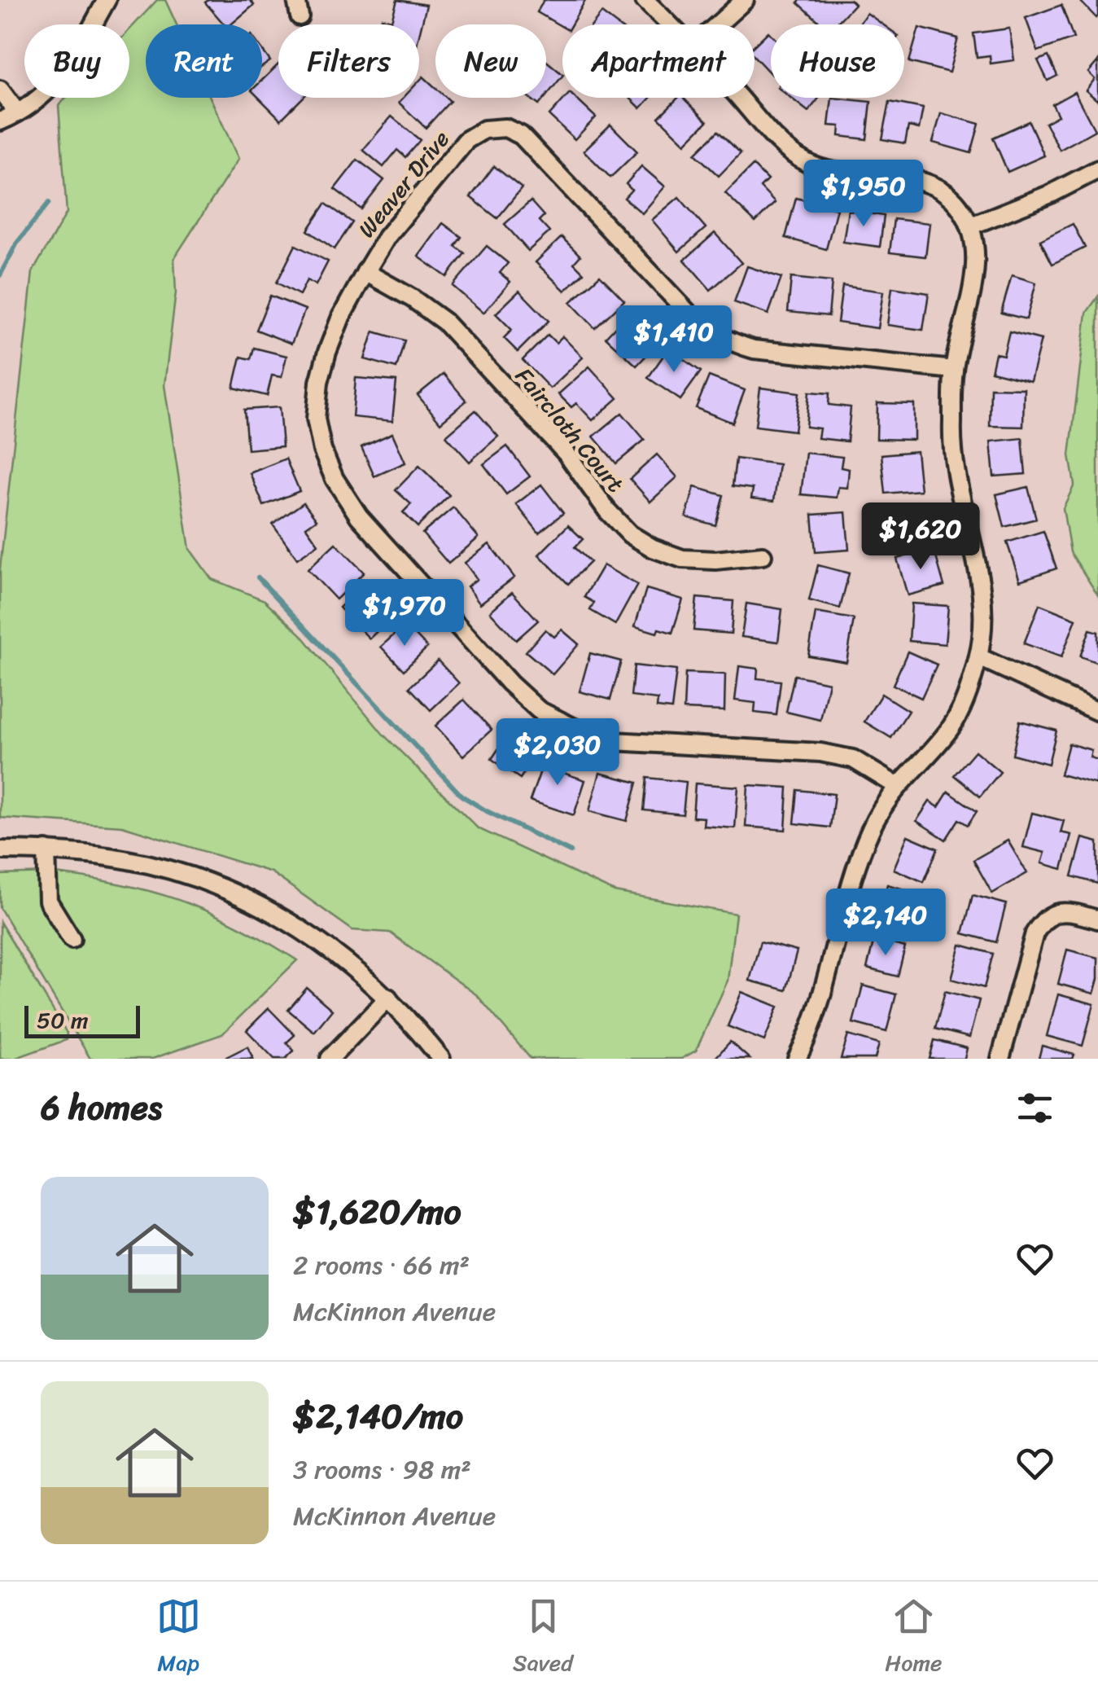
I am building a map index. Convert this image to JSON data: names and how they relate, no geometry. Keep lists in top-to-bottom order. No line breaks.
{"streets":{"street":["Weaver Drive","Faircloth Court"]},"crossings":[["Weaver Drive","Faircloth Court"]],"scale_bar":"50 m","page":{"chip":["Buy","Rent","Filters","New","Apartment","House"],"price":["$1,950","$1,410","$1,620","$1,970","$2,030","$2,140"],"scale":"50 m","heading":"6 homes","list":[{"name":"$1,620/mo","note":"2 rooms · 66 m² · McKinnon Avenue"},{"name":"$2,140/mo","note":"3 rooms · 98 m² · McKinnon Avenue"}],"tabs":["Map","Saved","Home"]}}
